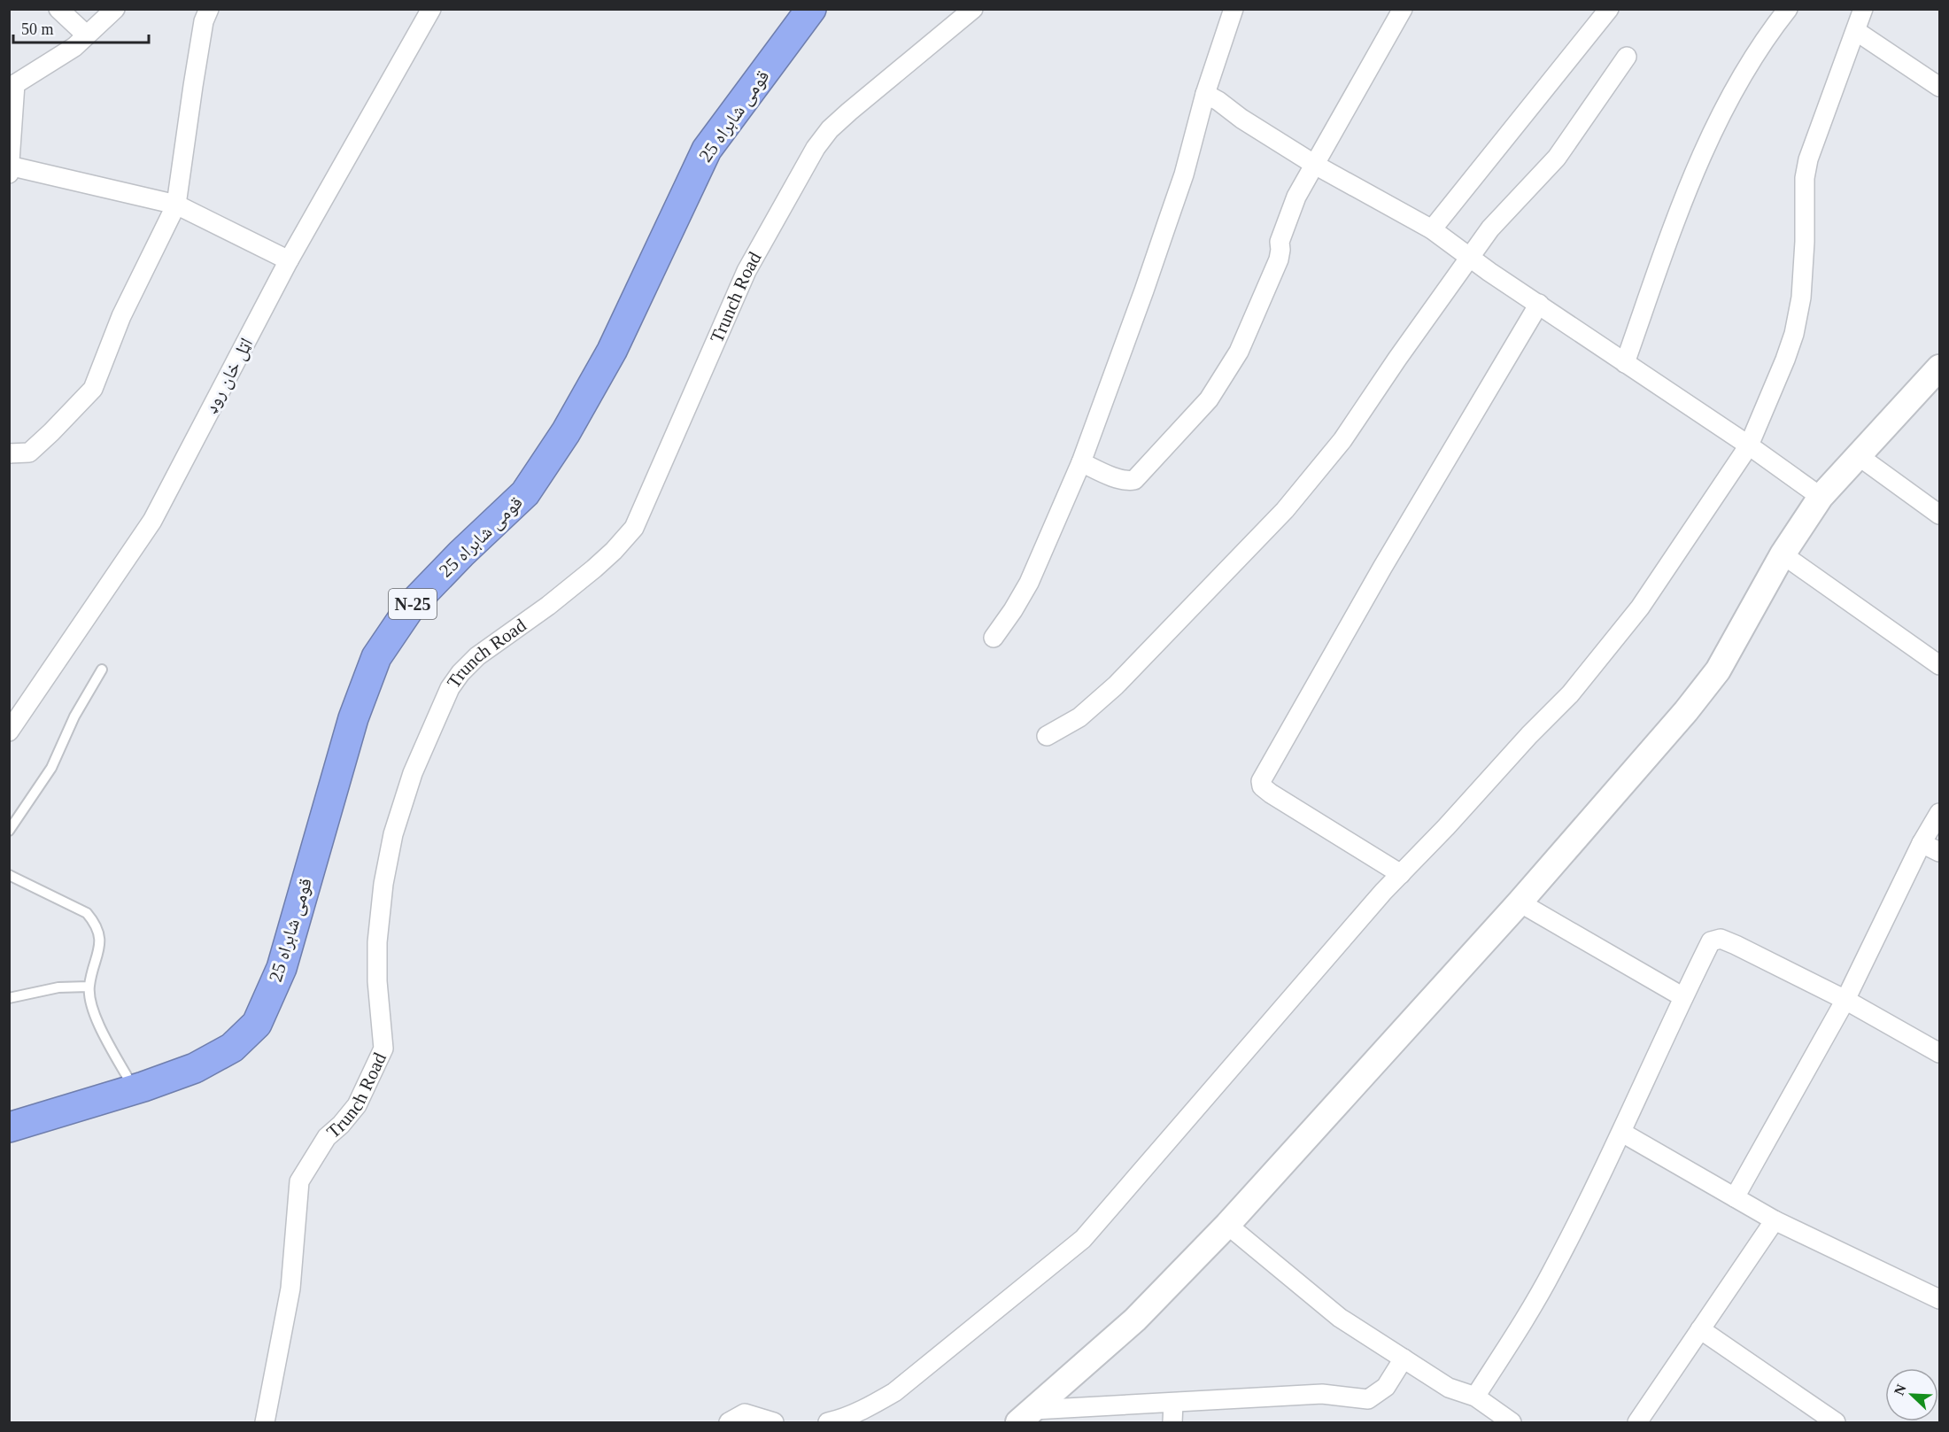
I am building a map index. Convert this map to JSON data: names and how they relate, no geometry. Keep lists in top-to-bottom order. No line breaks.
{"streets":{"highway":["قومی شاہراہ 25","N-25"],"street":["Trunch Road","اټل خان روډ"]},"scale_bar":"50 m","north":"top left"}
